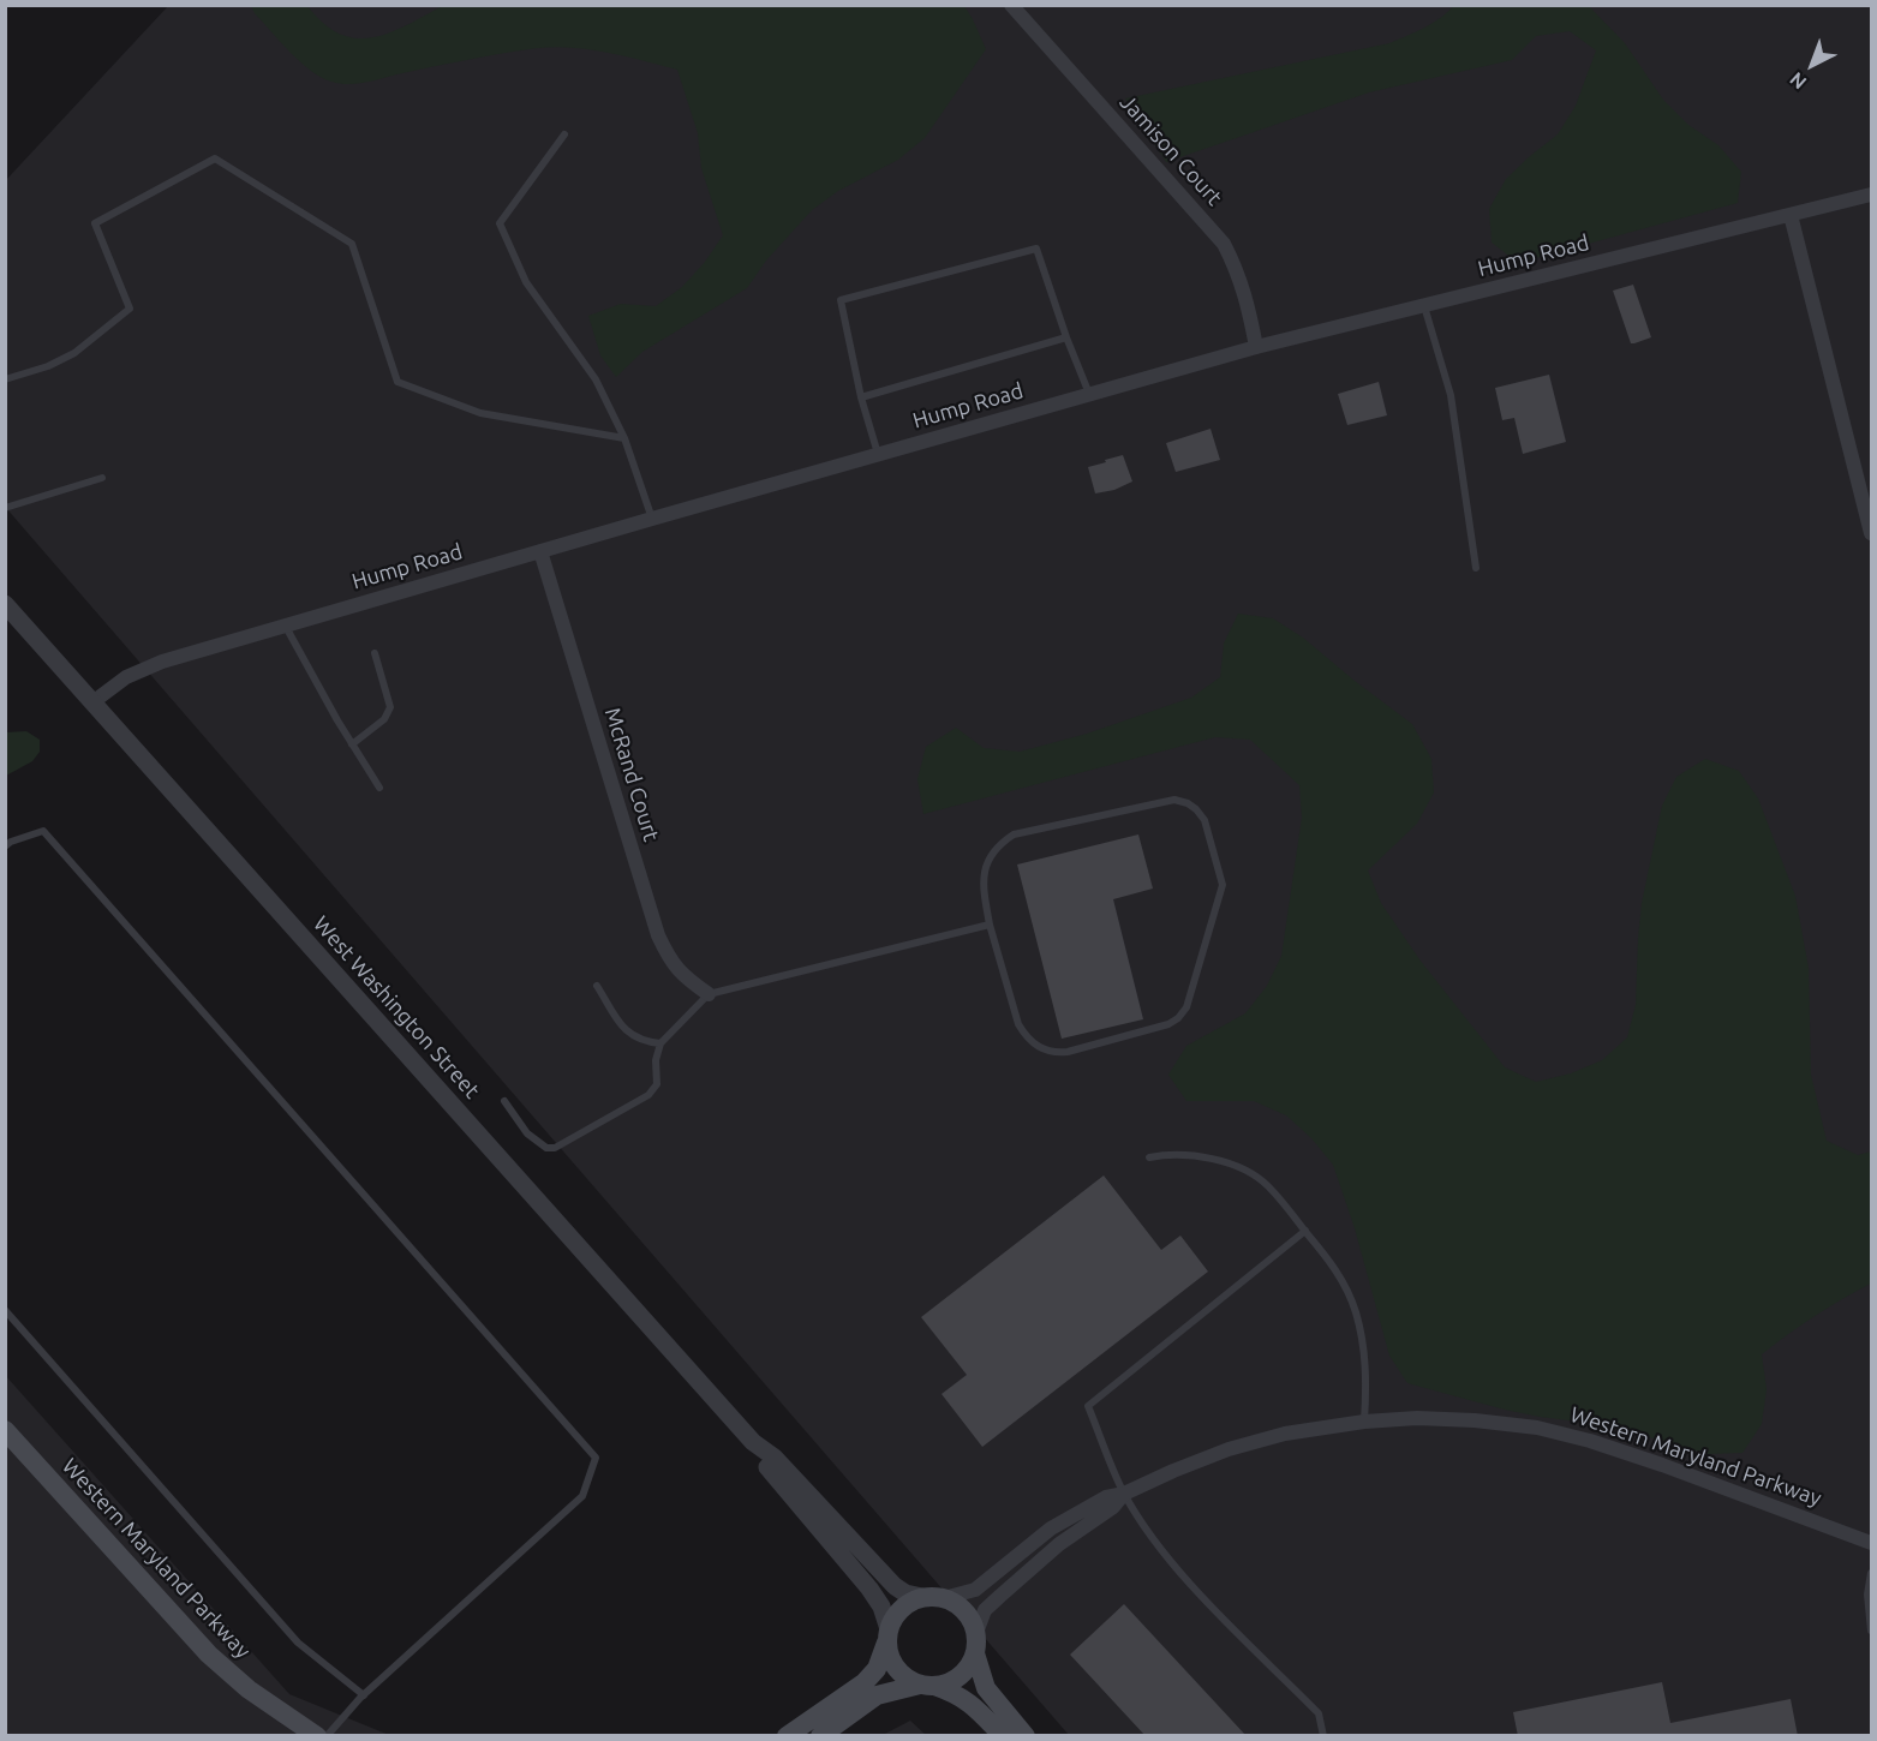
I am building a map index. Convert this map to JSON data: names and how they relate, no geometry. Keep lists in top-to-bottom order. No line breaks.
{"streets":{"main road":["Western Maryland Parkway"],"street":["Jamison Court","Hump Road","McRand Court","West Washington Street"]},"crossings":[["Jamison Court","Hump Road"],["Hump Road","McRand Court"],["Hump Road","West Washington Street"],["West Washington Street","Western Maryland Parkway"]],"north":"bottom left"}
